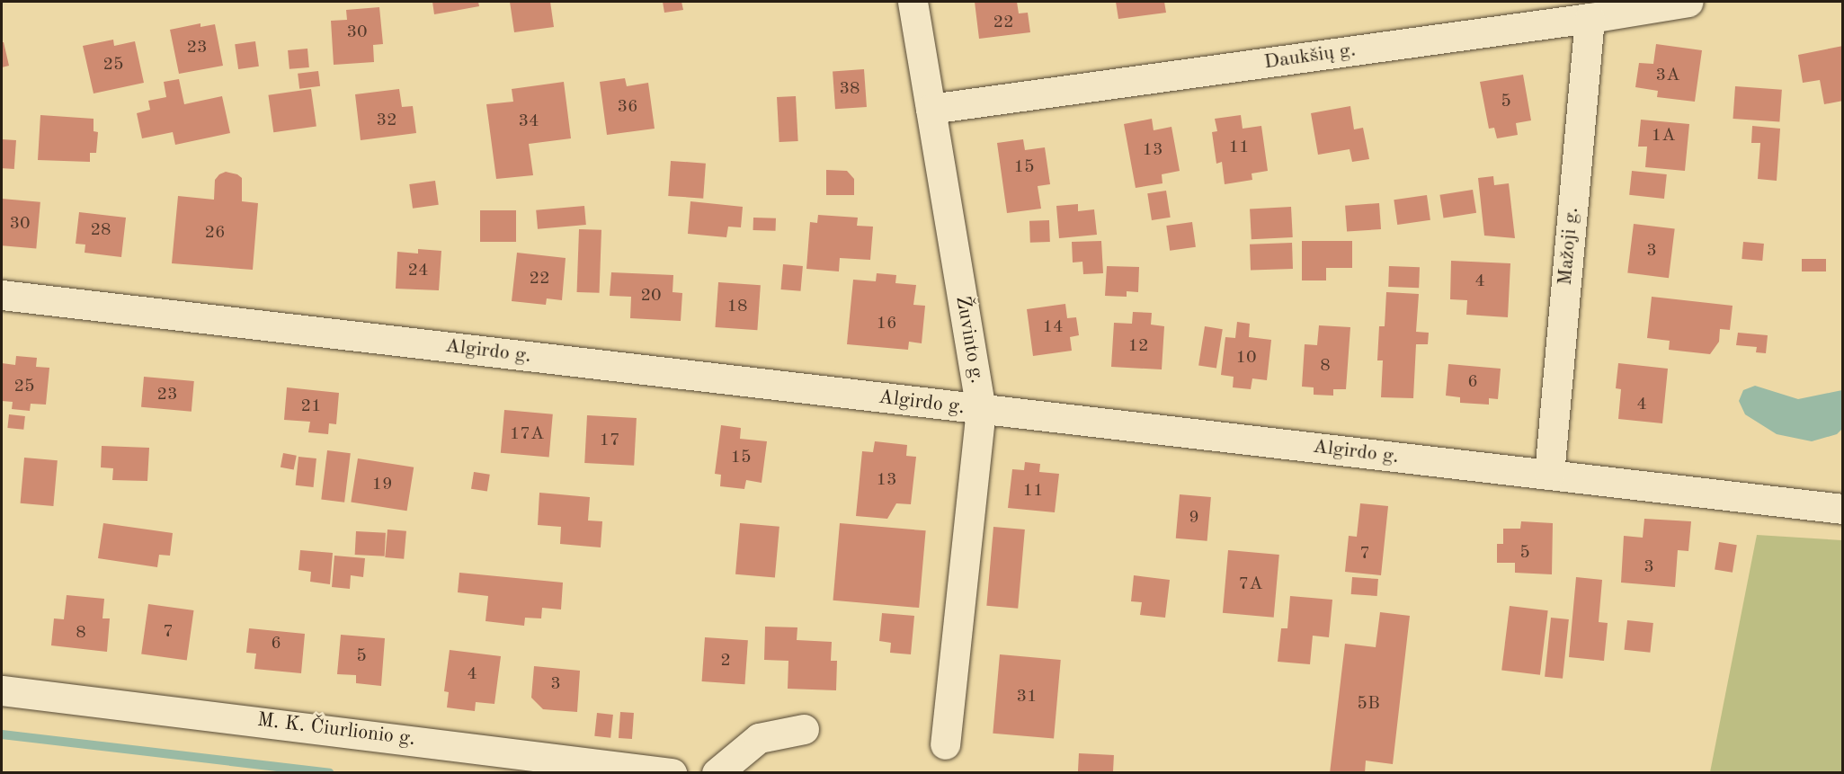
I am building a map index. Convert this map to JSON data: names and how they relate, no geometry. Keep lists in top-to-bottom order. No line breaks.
{"streets":{"street":["Daukšių g.","Mažoji g.","Žuvinto g.","Algirdo g.","M. K. Čiurlionio g."]},"crossings":[["Daukšių g.","Mažoji g."],["Daukšių g.","Žuvinto g."],["Mažoji g.","Algirdo g."],["Žuvinto g.","Algirdo g."]],"house_numbers":["22","30","23","25","3A","38","5","36","32","34","1A","11","13","15","30","28","26","3","24","22","4","20","18","16","14","12","10","8","6","25","23","4","21","17A","17","15","13","19","11","9","5","7","3","7A","7","8","6","5","2","4","3","31","5B"]}
